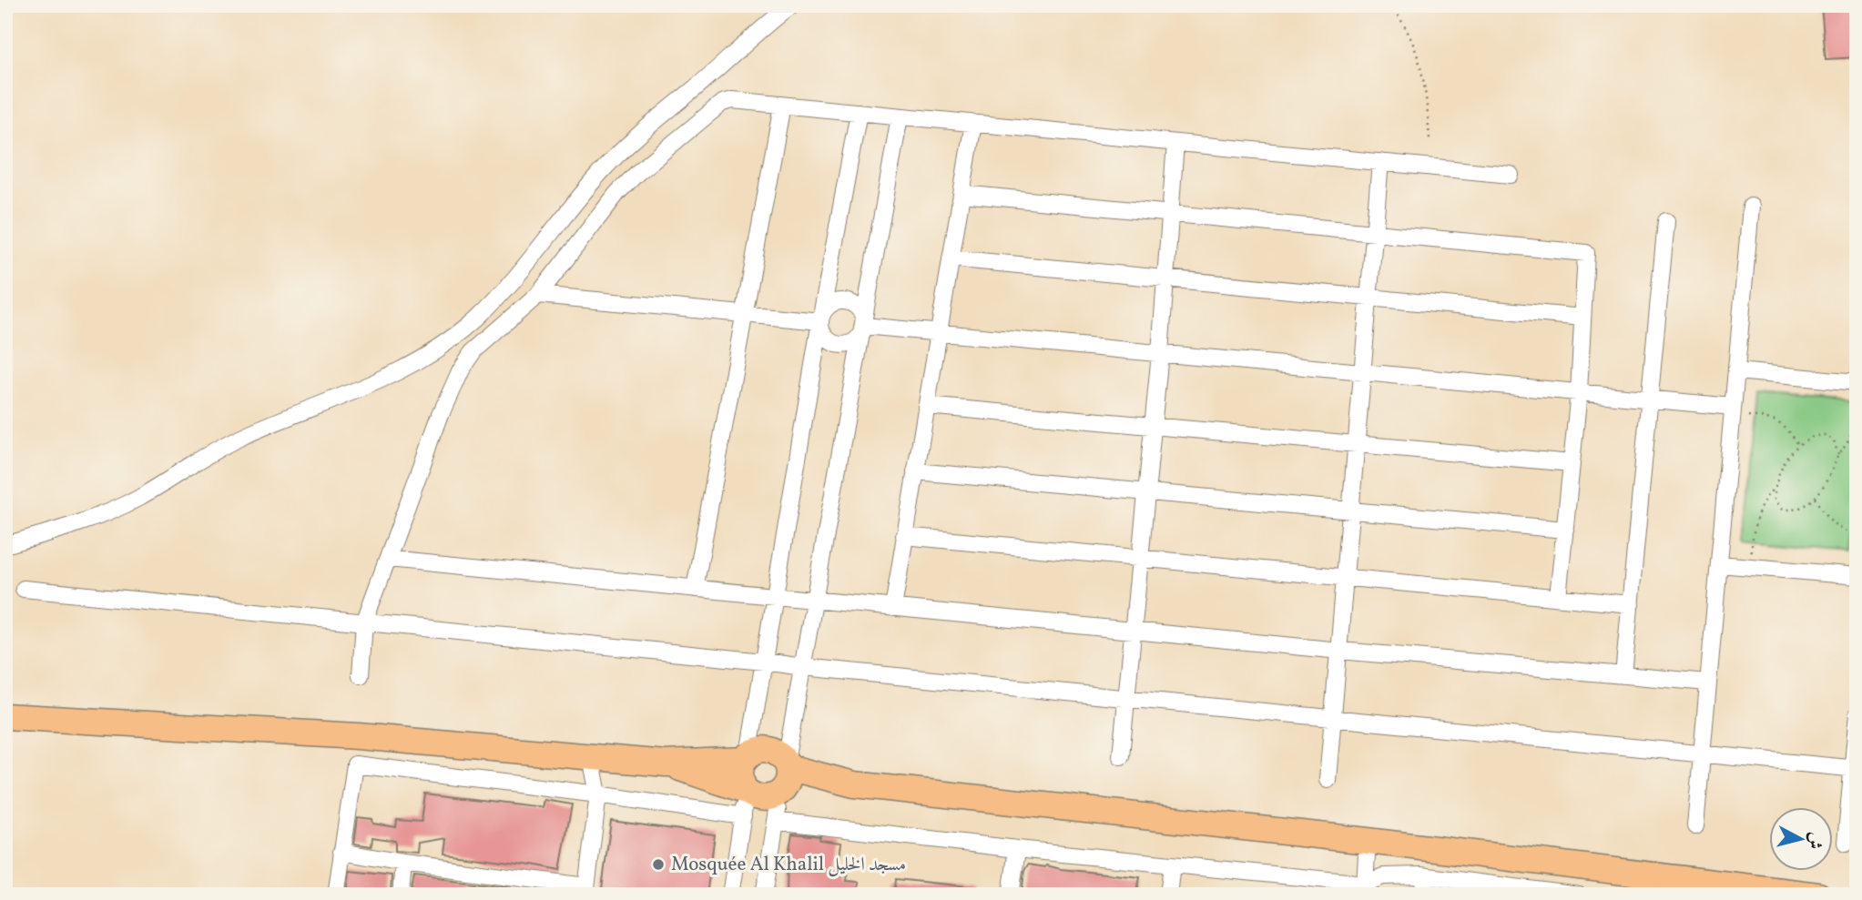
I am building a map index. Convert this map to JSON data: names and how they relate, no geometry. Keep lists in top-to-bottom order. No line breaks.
{"places":["Mosquée Al Khalil مسجد الخليل"],"north":"right"}
